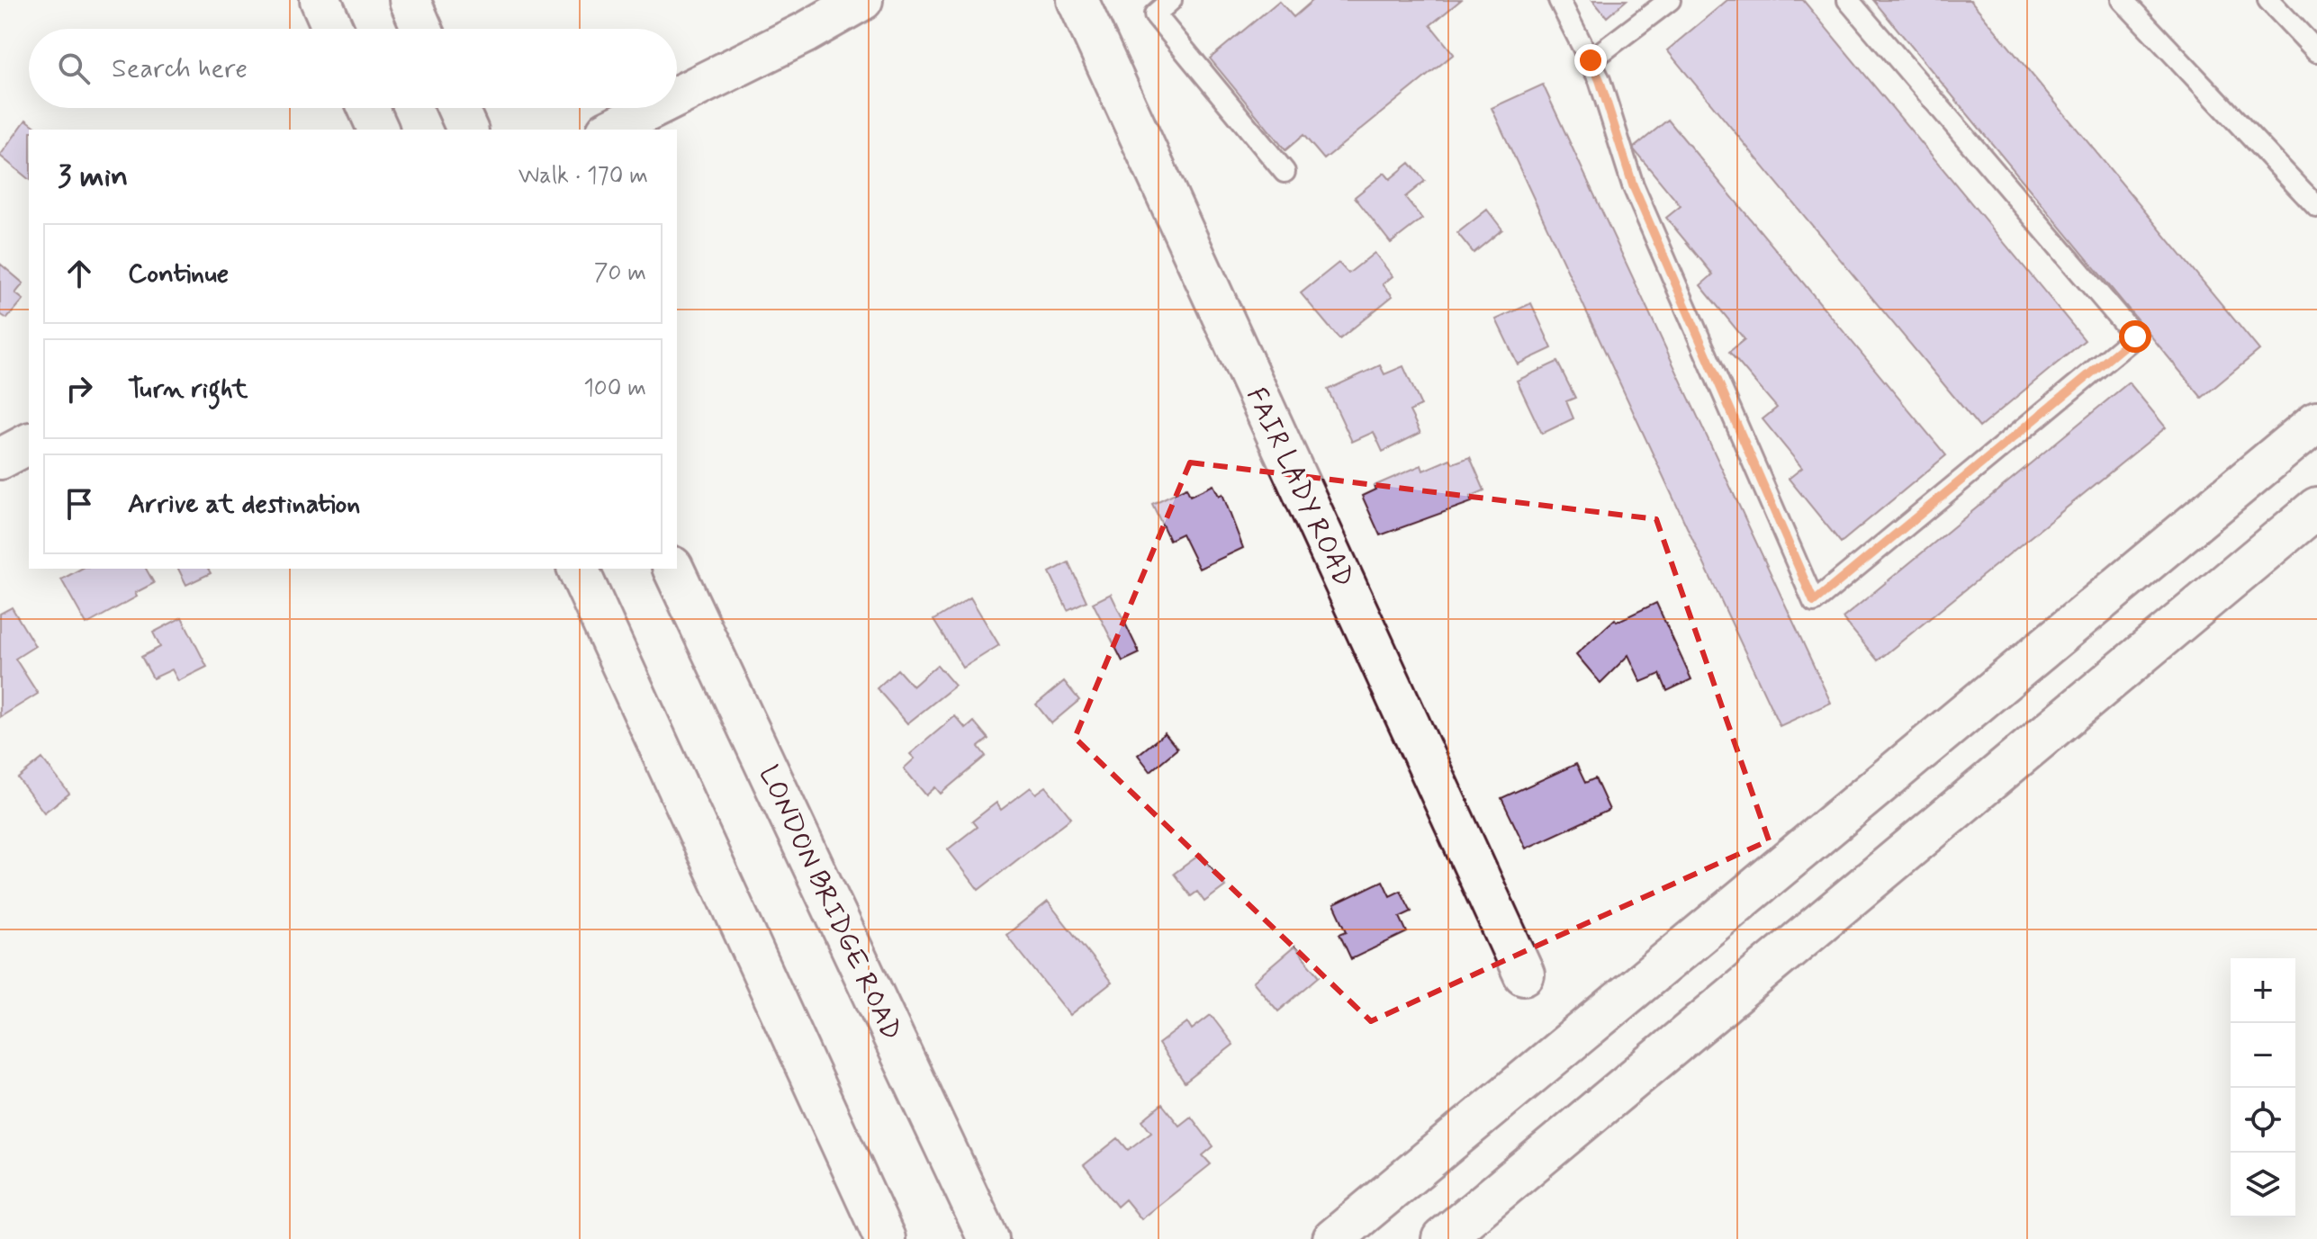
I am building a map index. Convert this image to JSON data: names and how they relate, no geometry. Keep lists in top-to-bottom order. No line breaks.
{"streets":{"main road":["FAIR LADY ROAD","LONDON BRIDGE ROAD"]},"page":{"search":"Search here","heading":["3 min","Walk · 170 m"],"list":[["Continue","70 m"],["Turn right","100 m"],"Arrive at destination"],"map_buttons":["+","−"]}}
